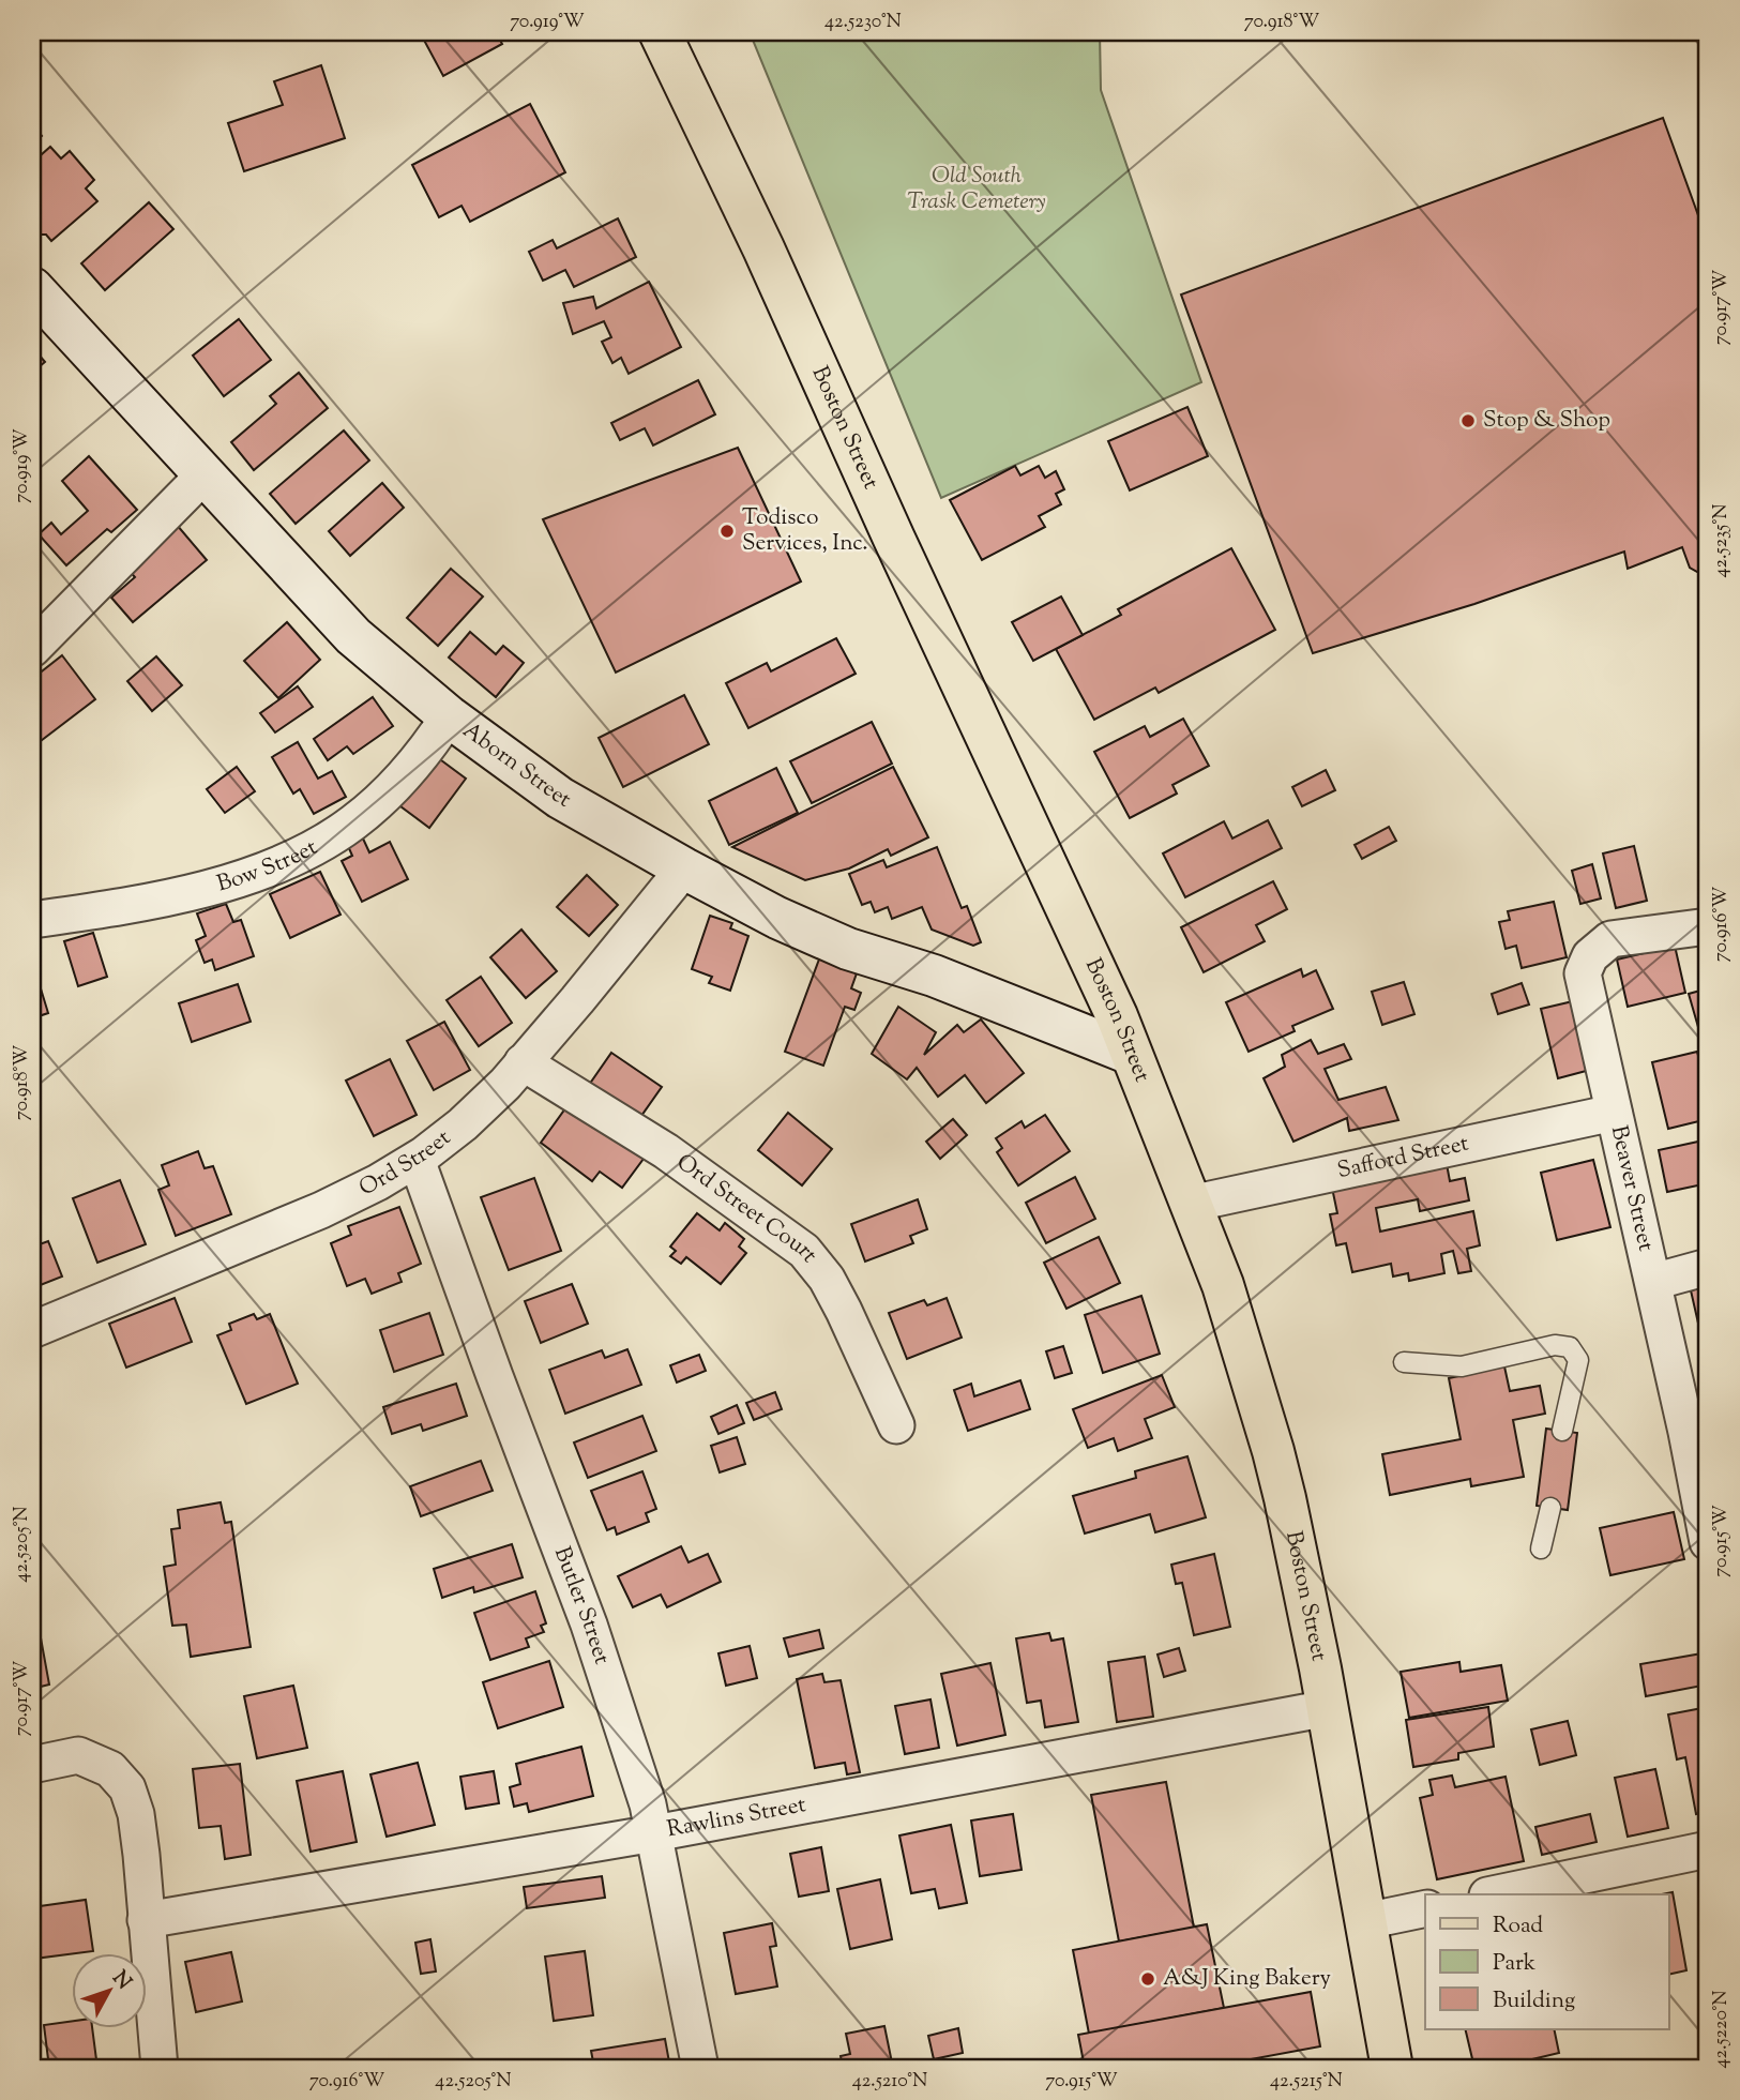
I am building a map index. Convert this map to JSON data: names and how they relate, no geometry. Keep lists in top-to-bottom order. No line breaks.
{"streets":{"main road":["Boston Street"],"street":["Aborn Street","Bow Street","Safford Street","Ord Street","Beaver Street","Ord Street Court","Butler Street","Rawlins Street"]},"crossings":[["Boston Street","Aborn Street"],["Boston Street","Safford Street"],["Boston Street","Rawlins Street"],["Aborn Street","Bow Street"],["Aborn Street","Ord Street"],["Safford Street","Beaver Street"],["Ord Street","Ord Street Court"],["Ord Street","Butler Street"],["Butler Street","Rawlins Street"]],"parks":["Old South Trask Cemetery"],"places":["Stop & Shop","Todisco Services, Inc.","A&J King Bakery"],"legend":["Road","Park","Building"],"north":"top right","coordinates":["70.919°W","42.5230°N","70.918°W","70.917°W","42.5235°N","70.916°W","70.915°W","42.5205°N","42.5220°N","42.5210°N","42.5215°N"]}
